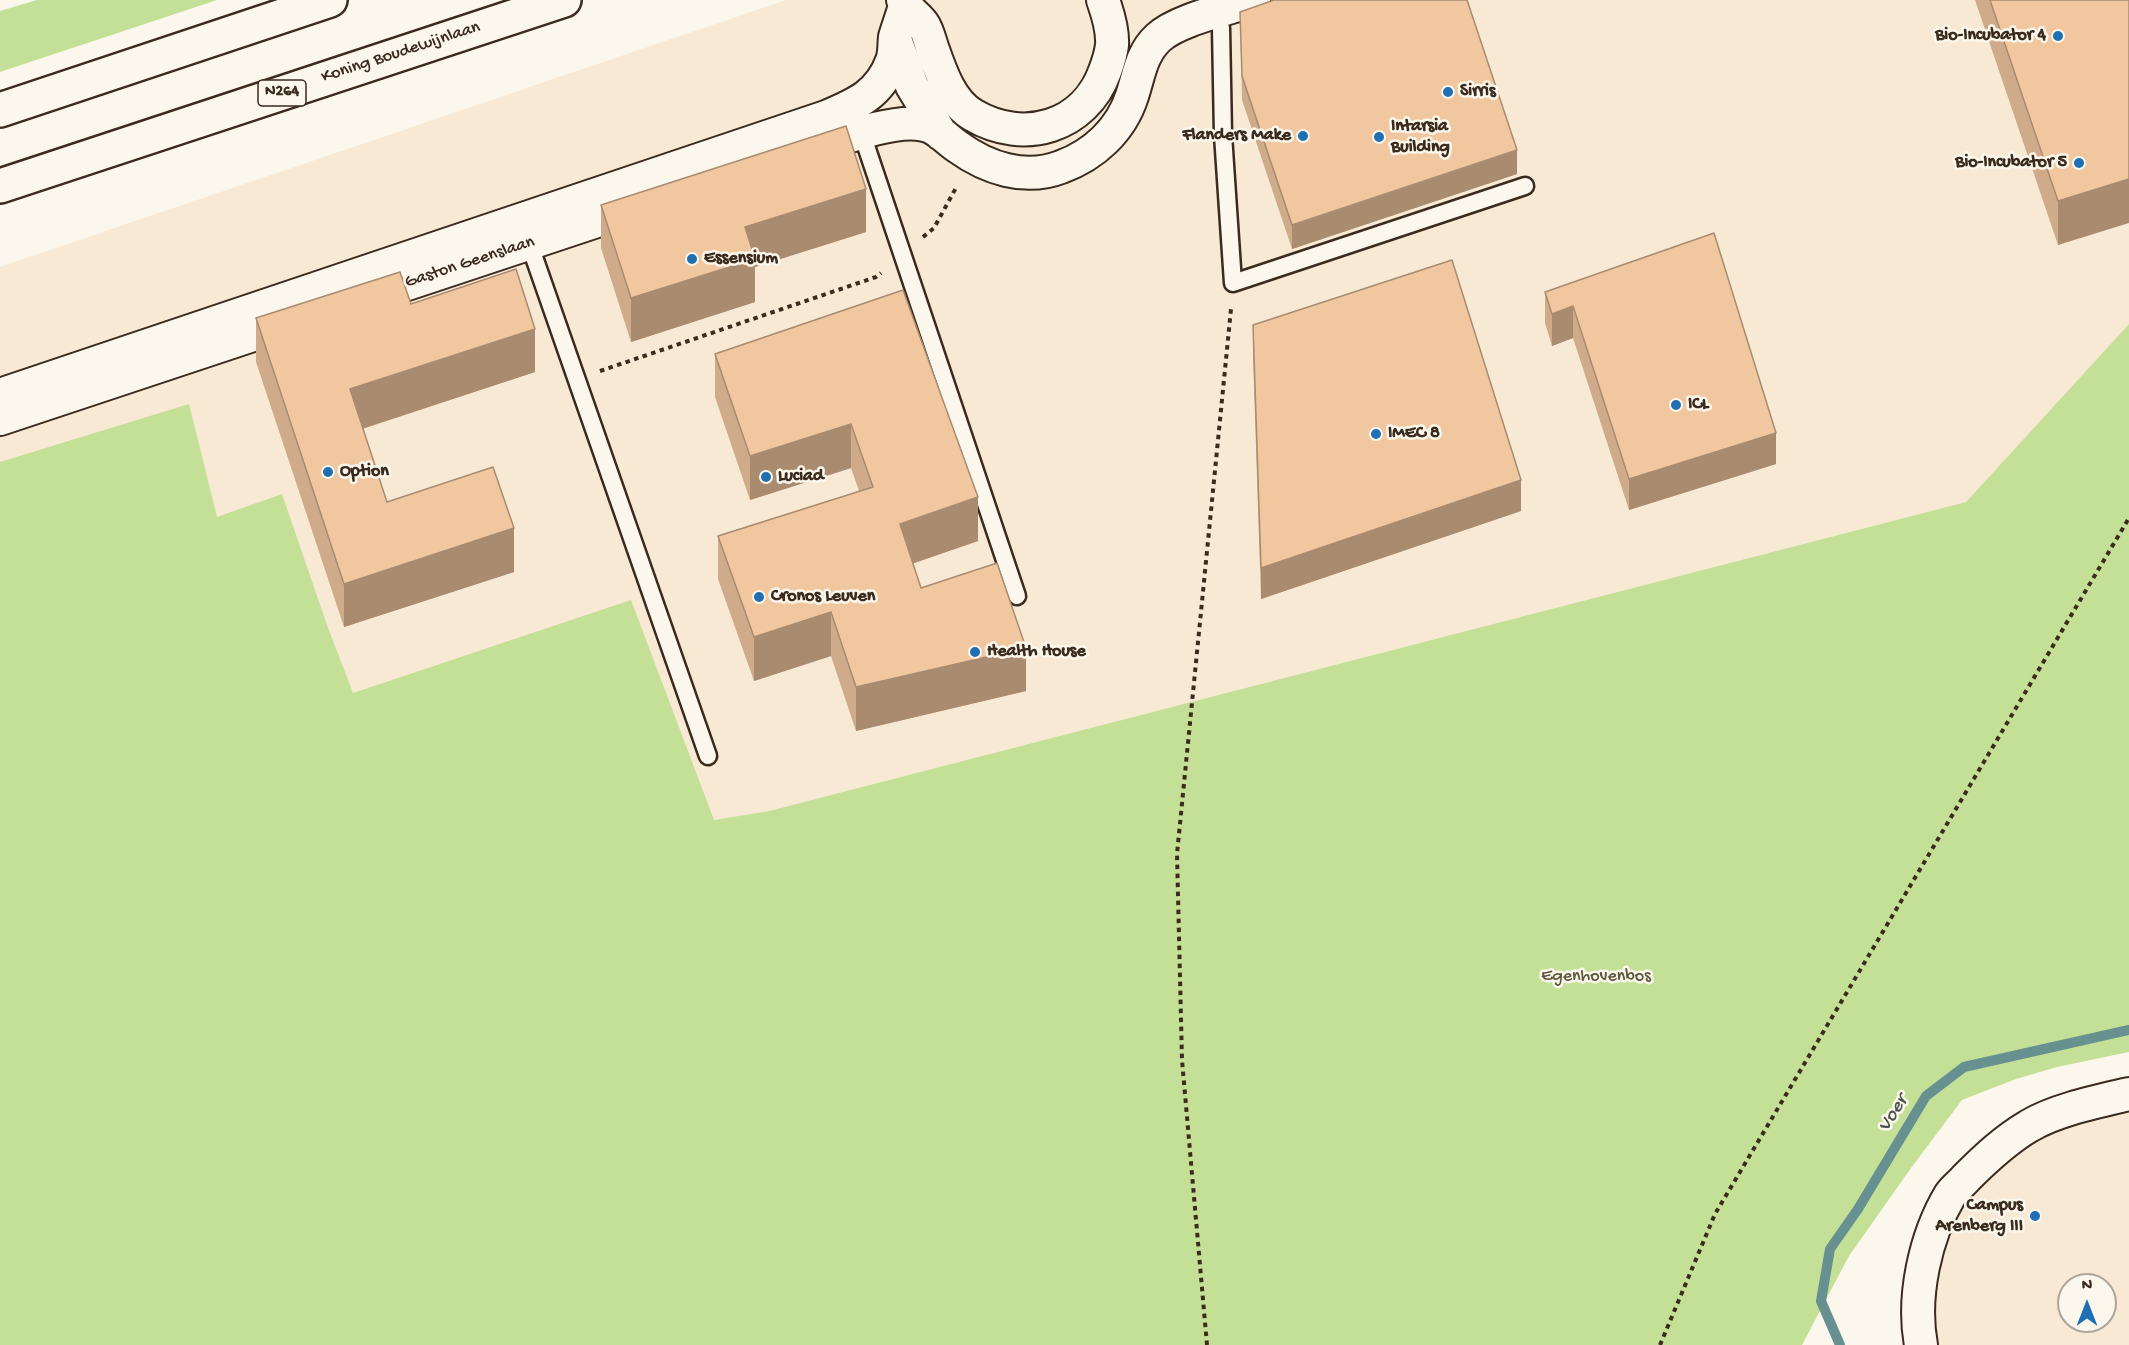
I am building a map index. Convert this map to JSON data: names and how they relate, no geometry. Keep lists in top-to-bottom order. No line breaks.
{"streets":{"highway":["Koning Boudewijnlaan","N264"],"street":["Gaston Geenslaan"]},"water":["Voer"],"parks":["Egenhovenbos"],"places":["Bio-Incubator 4","Sirris","Flanders Make","Intarsia Building","Bio-Incubator 5","Essensium","ICL","IMEC 8","Option","Luciad","Cronos Leuven","Health House","Campus Arenberg III"],"north":"top"}
